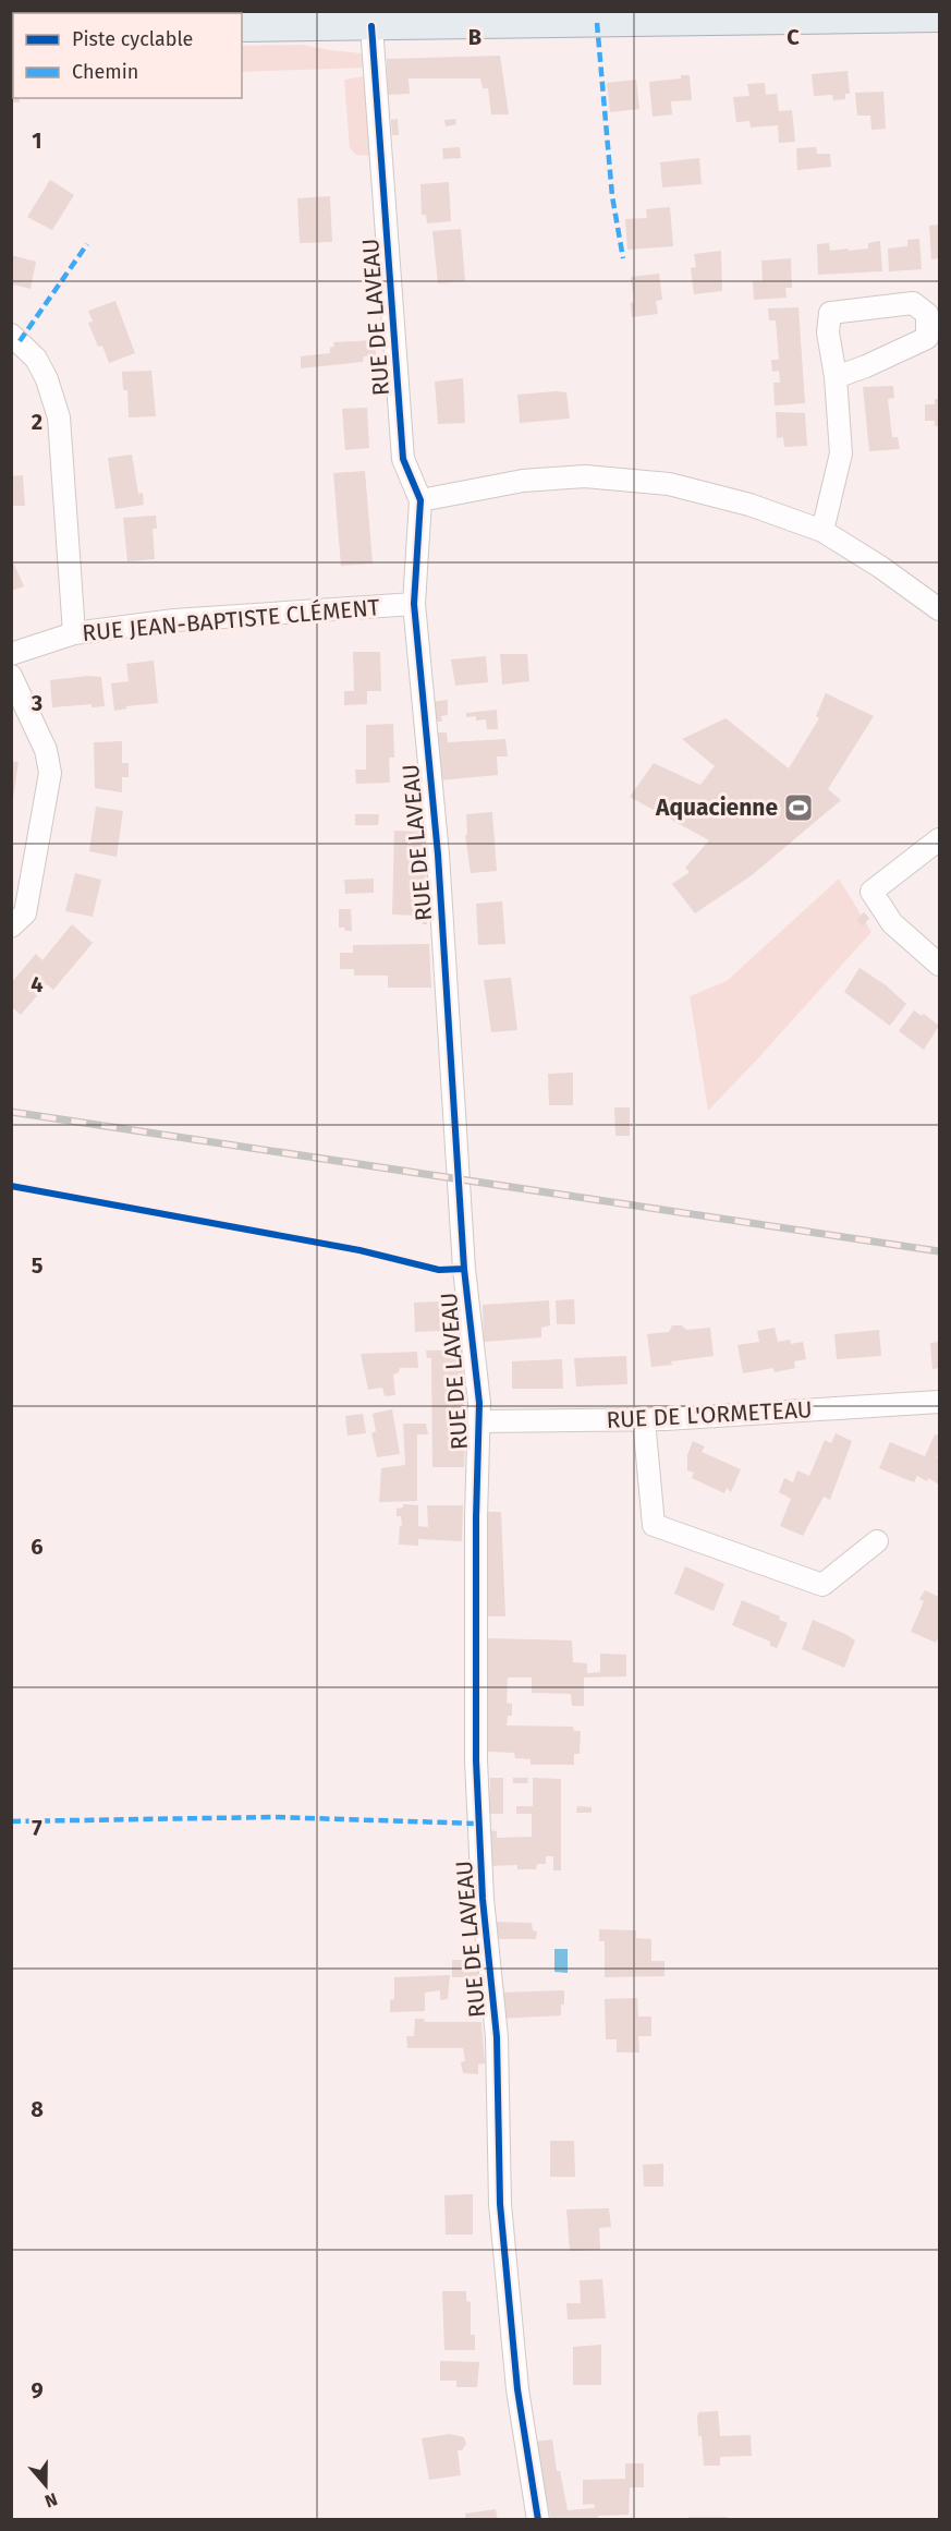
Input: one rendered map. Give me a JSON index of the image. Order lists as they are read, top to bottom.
{
  "streets": {
    "street": ["RUE DE LAVEAU", "RUE JEAN-BAPTISTE CLÉMENT", "RUE DE L'ORMETEAU"]
  },
  "crossings": [
    ["RUE DE LAVEAU", "RUE JEAN-BAPTISTE CLÉMENT"],
    ["RUE DE LAVEAU", "RUE DE L'ORMETEAU"]
  ],
  "places": {
    "sports": ["Aquacienne"]
  },
  "legend": ["Piste cyclable", "Chemin"],
  "north": "bottom",
  "grid": {
    "columns": ["B", "C"],
    "rows": [
      "1",
      "2",
      "3",
      "4",
      "5",
      "6",
      "7",
      "8",
      "9"
    ]
  }
}
